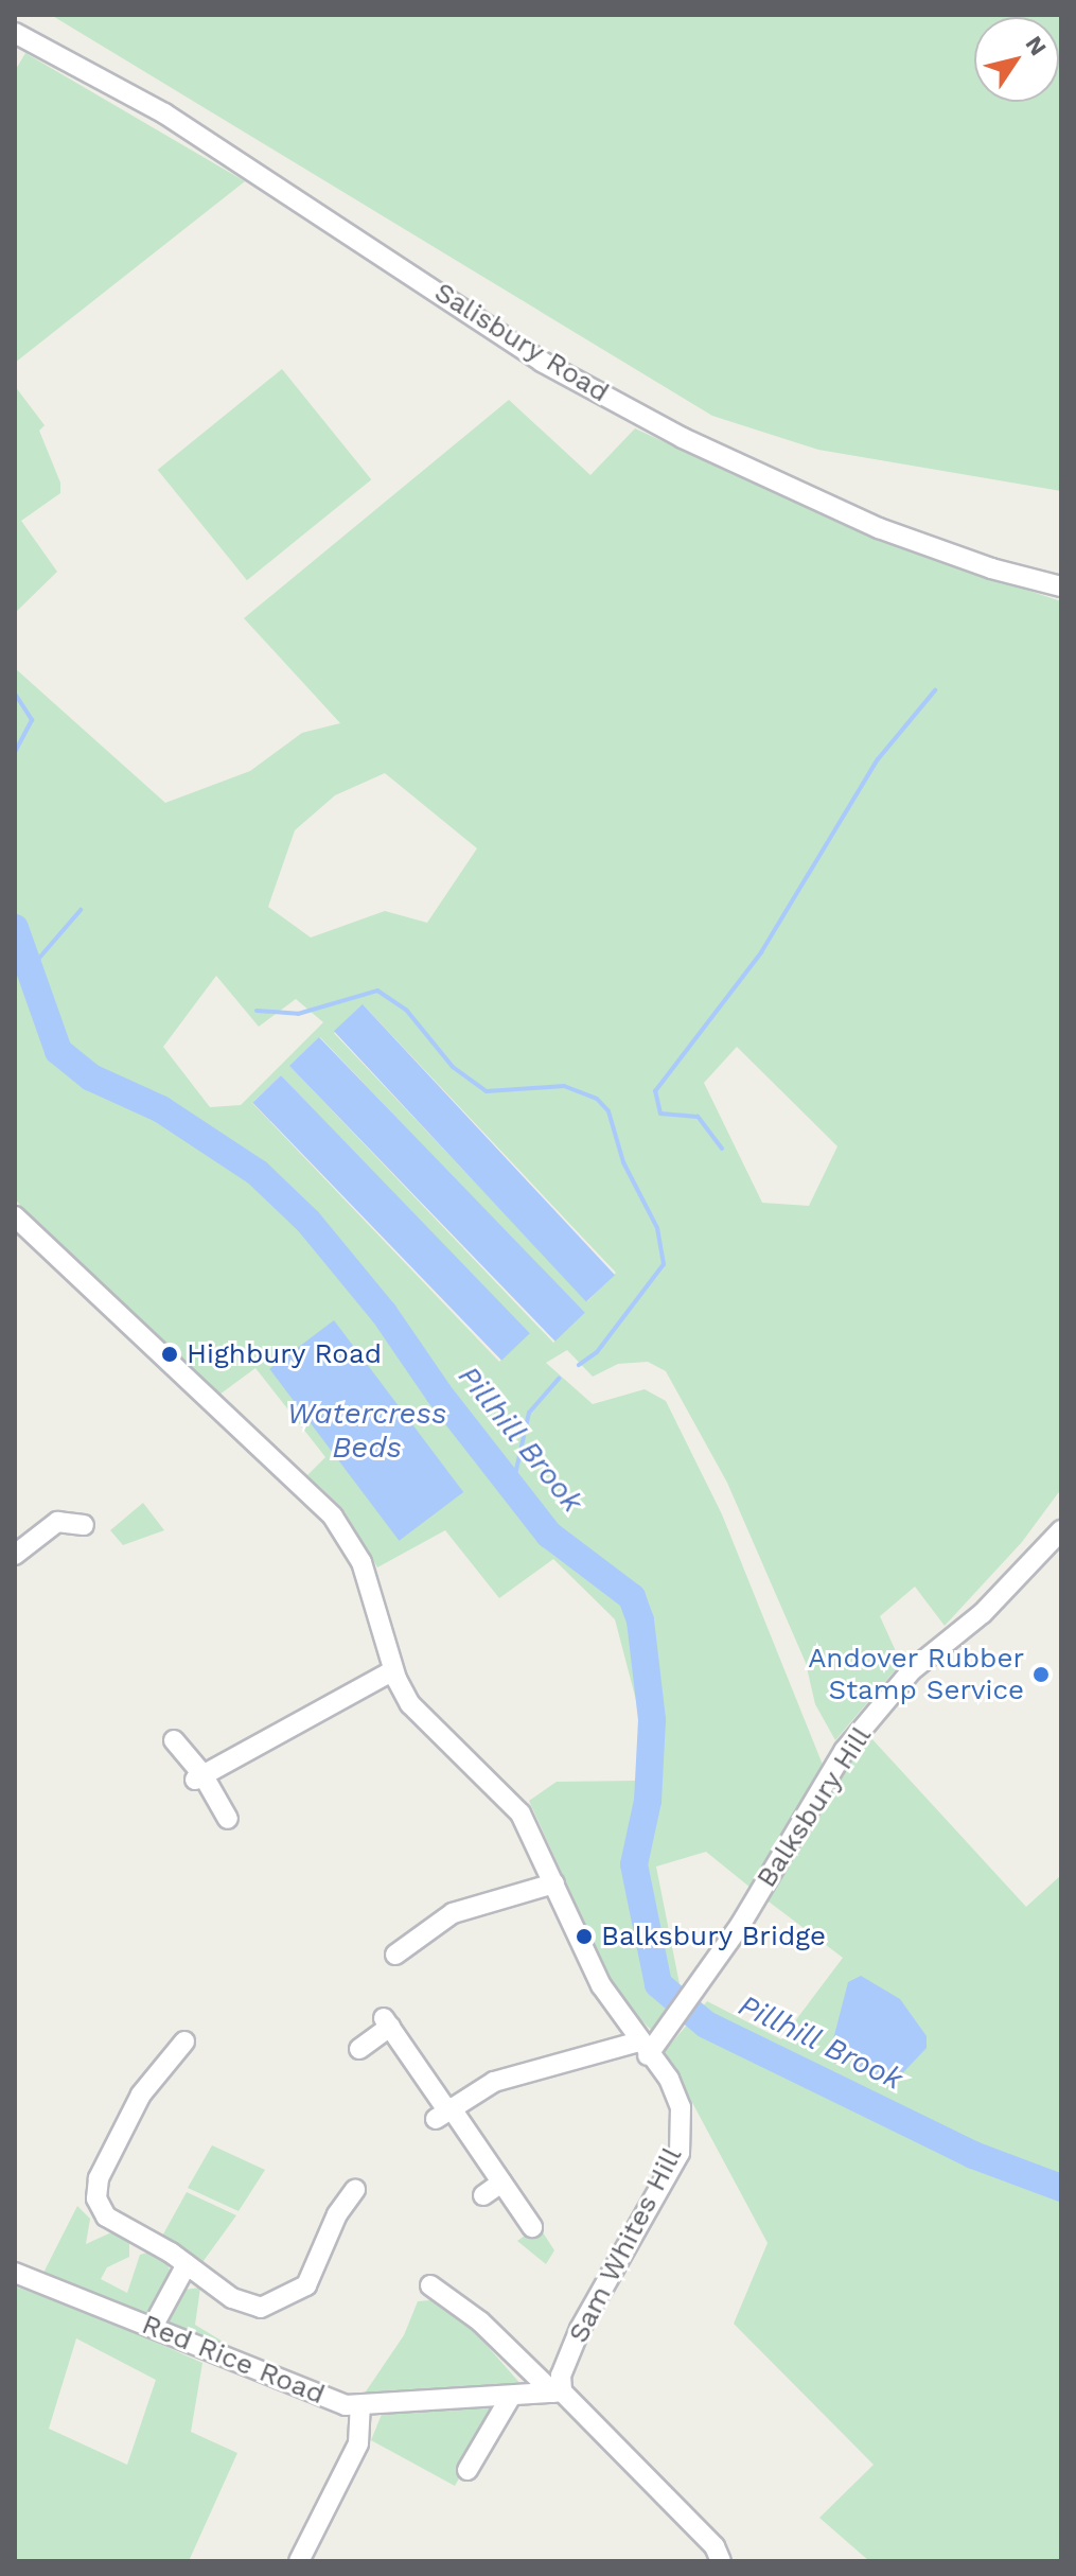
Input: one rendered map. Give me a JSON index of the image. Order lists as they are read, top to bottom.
{
  "streets": {
    "street": [
      "Salisbury Road",
      "Balksbury Hill",
      "Sam Whites Hill",
      "Red Rice Road"
    ]
  },
  "crossings": [
    ["Balksbury Hill", "Sam Whites Hill"],
    ["Sam Whites Hill", "Red Rice Road"]
  ],
  "water": ["Watercress Beds", "Pillhill Brook"],
  "places": ["Highbury Road", "Andover Rubber Stamp Service", "Balksbury Bridge"],
  "north": "top right"
}
